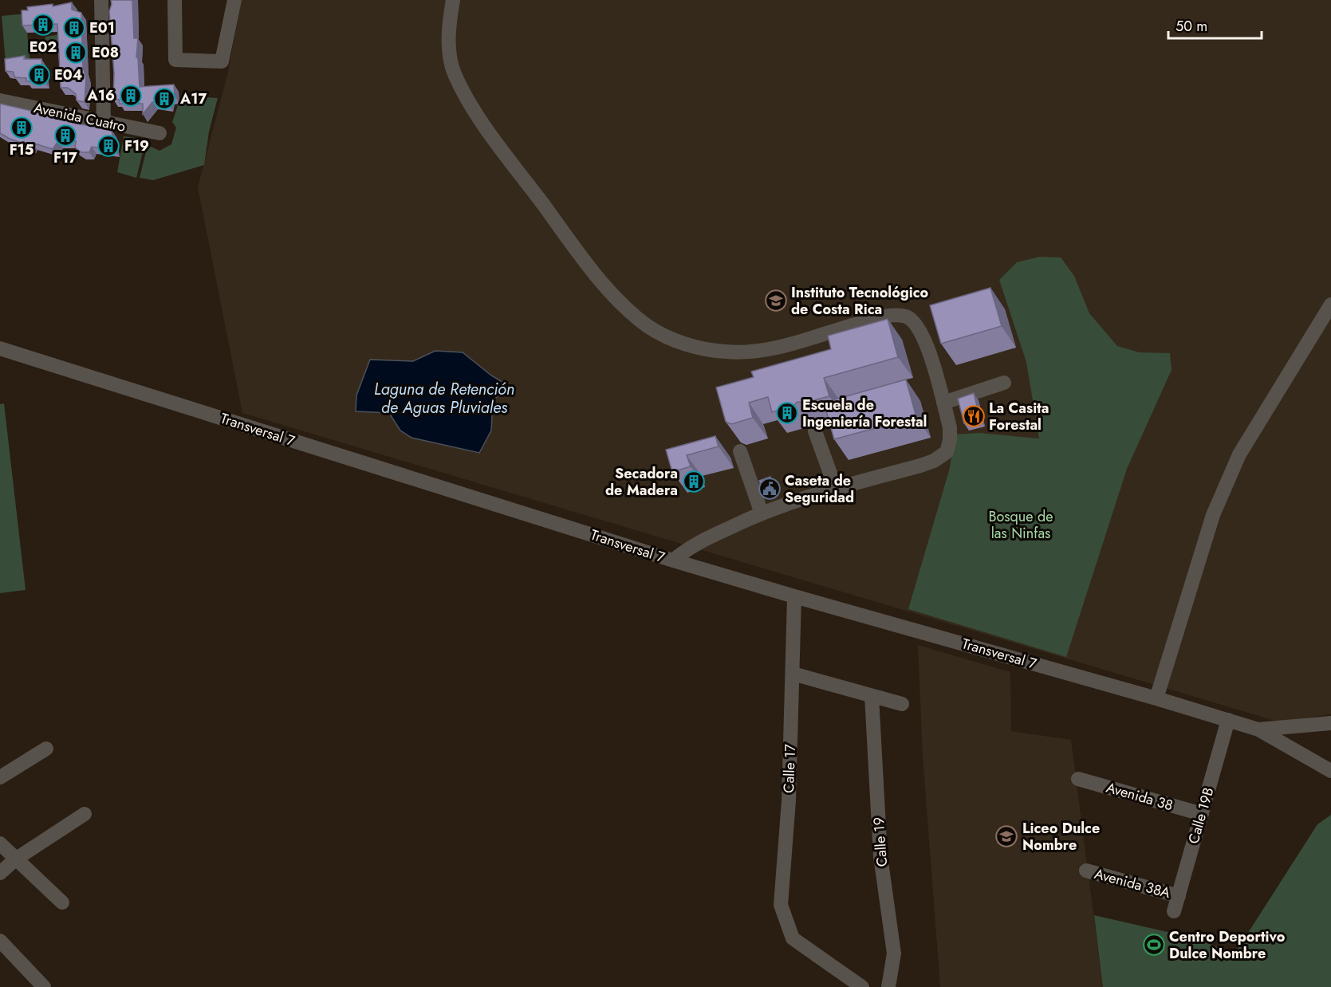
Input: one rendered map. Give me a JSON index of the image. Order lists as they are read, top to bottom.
{
  "streets": {
    "street": [
      "Avenida Cuatro",
      "Transversal 7",
      "Calle 17",
      "Avenida 38",
      "Calle 19B",
      "Calle 19",
      "Avenida 38A"
    ]
  },
  "crossings": [
    ["Transversal 7", "Calle 17"],
    ["Transversal 7", "Calle 19B"],
    ["Avenida 38", "Calle 19B"],
    ["Calle 19B", "Avenida 38A"]
  ],
  "water": ["Laguna de Retención de Aguas Pluviales"],
  "parks": ["Bosque de las Ninfas"],
  "places": {
    "building": [
      "E02",
      "E01",
      "E08",
      "E04",
      "A16",
      "A17",
      "F15",
      "F17",
      "F19",
      "Escuela de Ingeniería Forestal",
      "Secadora de Madera"
    ],
    "school or university": ["Instituto Tecnológico de Costa Rica", "Liceo Dulce Nombre"],
    "restaurant": ["La Casita Forestal"],
    "public building": ["Caseta de Seguridad"],
    "sports": ["Centro Deportivo Dulce Nombre"]
  },
  "scale_bar": "50 m"
}
